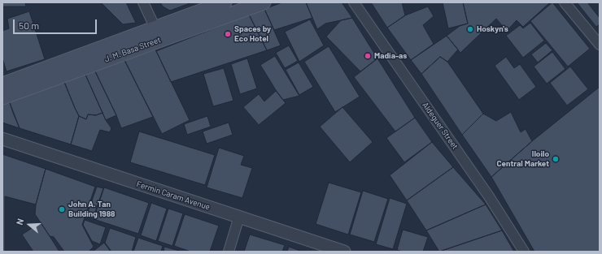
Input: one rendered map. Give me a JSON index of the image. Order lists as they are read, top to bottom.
{
  "streets": {
    "main road": ["J. M. Basa Street"],
    "street": ["Aldeguer Street", "Fermin Caram Avenue"]
  },
  "places": [
    "Hoskyn's",
    "Spaces by Eco Hotel",
    "Madia-as",
    "Iloilo Central Market",
    "John A. Tan Building 1988"
  ],
  "scale_bar": "50 m",
  "north": "left"
}
